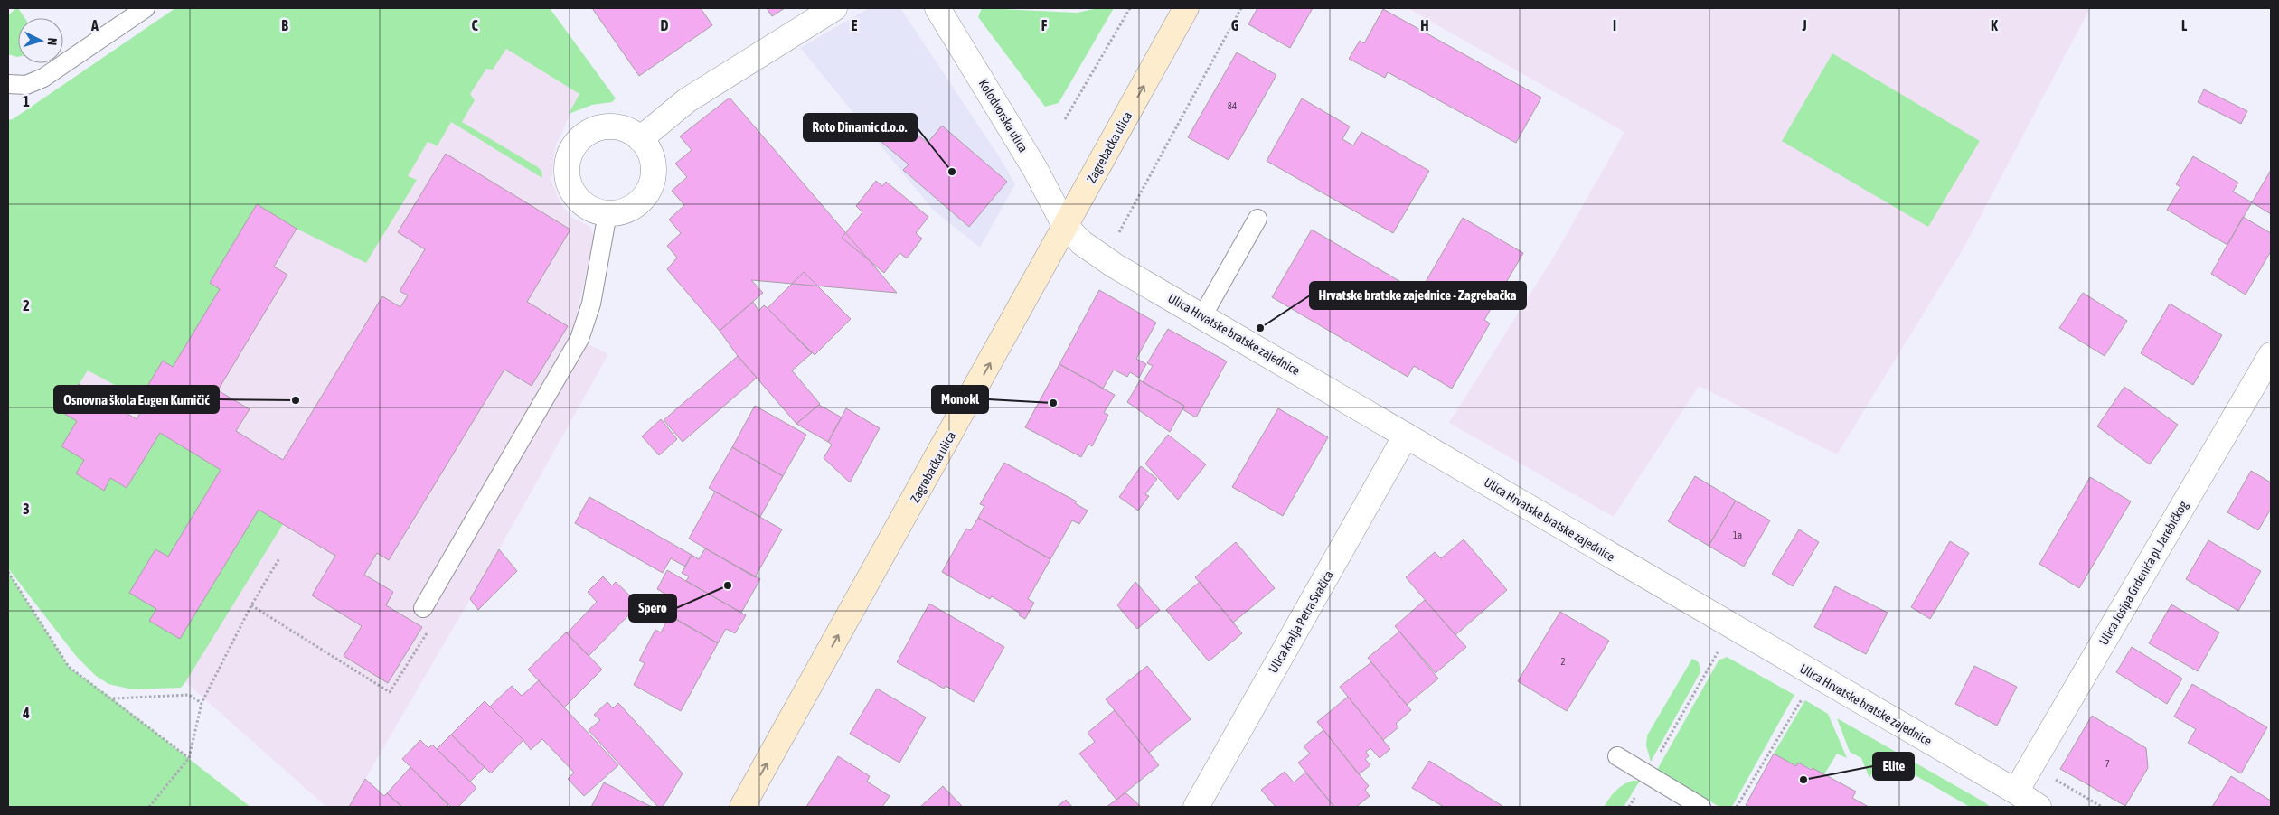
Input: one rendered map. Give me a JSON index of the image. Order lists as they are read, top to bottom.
{
  "streets": {
    "main road": ["Zagrebačka ulica"],
    "street": [
      "Kolodvorska ulica",
      "Ulica Hrvatske bratske zajednice",
      "Ulica Josipa Grdenića pl. Jarebičkog",
      "Ulica kralja Petra Svačića"
    ]
  },
  "crossings": [
    ["Kolodvorska ulica", "Zagrebačka ulica"],
    ["Kolodvorska ulica", "Ulica Hrvatske bratske zajednice"],
    ["Zagrebačka ulica", "Ulica Hrvatske bratske zajednice"],
    ["Ulica Hrvatske bratske zajednice", "Ulica Josipa Grdenića pl. Jarebičkog"],
    ["Ulica Hrvatske bratske zajednice", "Ulica kralja Petra Svačića"]
  ],
  "one_way": ["Zagrebačka ulica"],
  "places": [
    "Roto Dinamic d.o.o.",
    "Hrvatske bratske zajednice - Zagrebačka",
    "Osnovna škola Eugen Kumičić",
    "Monokl",
    "Spero",
    "Elite"
  ],
  "house_numbers": [
    "84",
    "1a",
    "2",
    "7"
  ],
  "north": "right",
  "grid": {
    "columns": [
      "A",
      "B",
      "C",
      "D",
      "E",
      "F",
      "G",
      "H",
      "I",
      "J",
      "K",
      "L"
    ],
    "rows": [
      "1",
      "2",
      "3",
      "4"
    ]
  }
}
